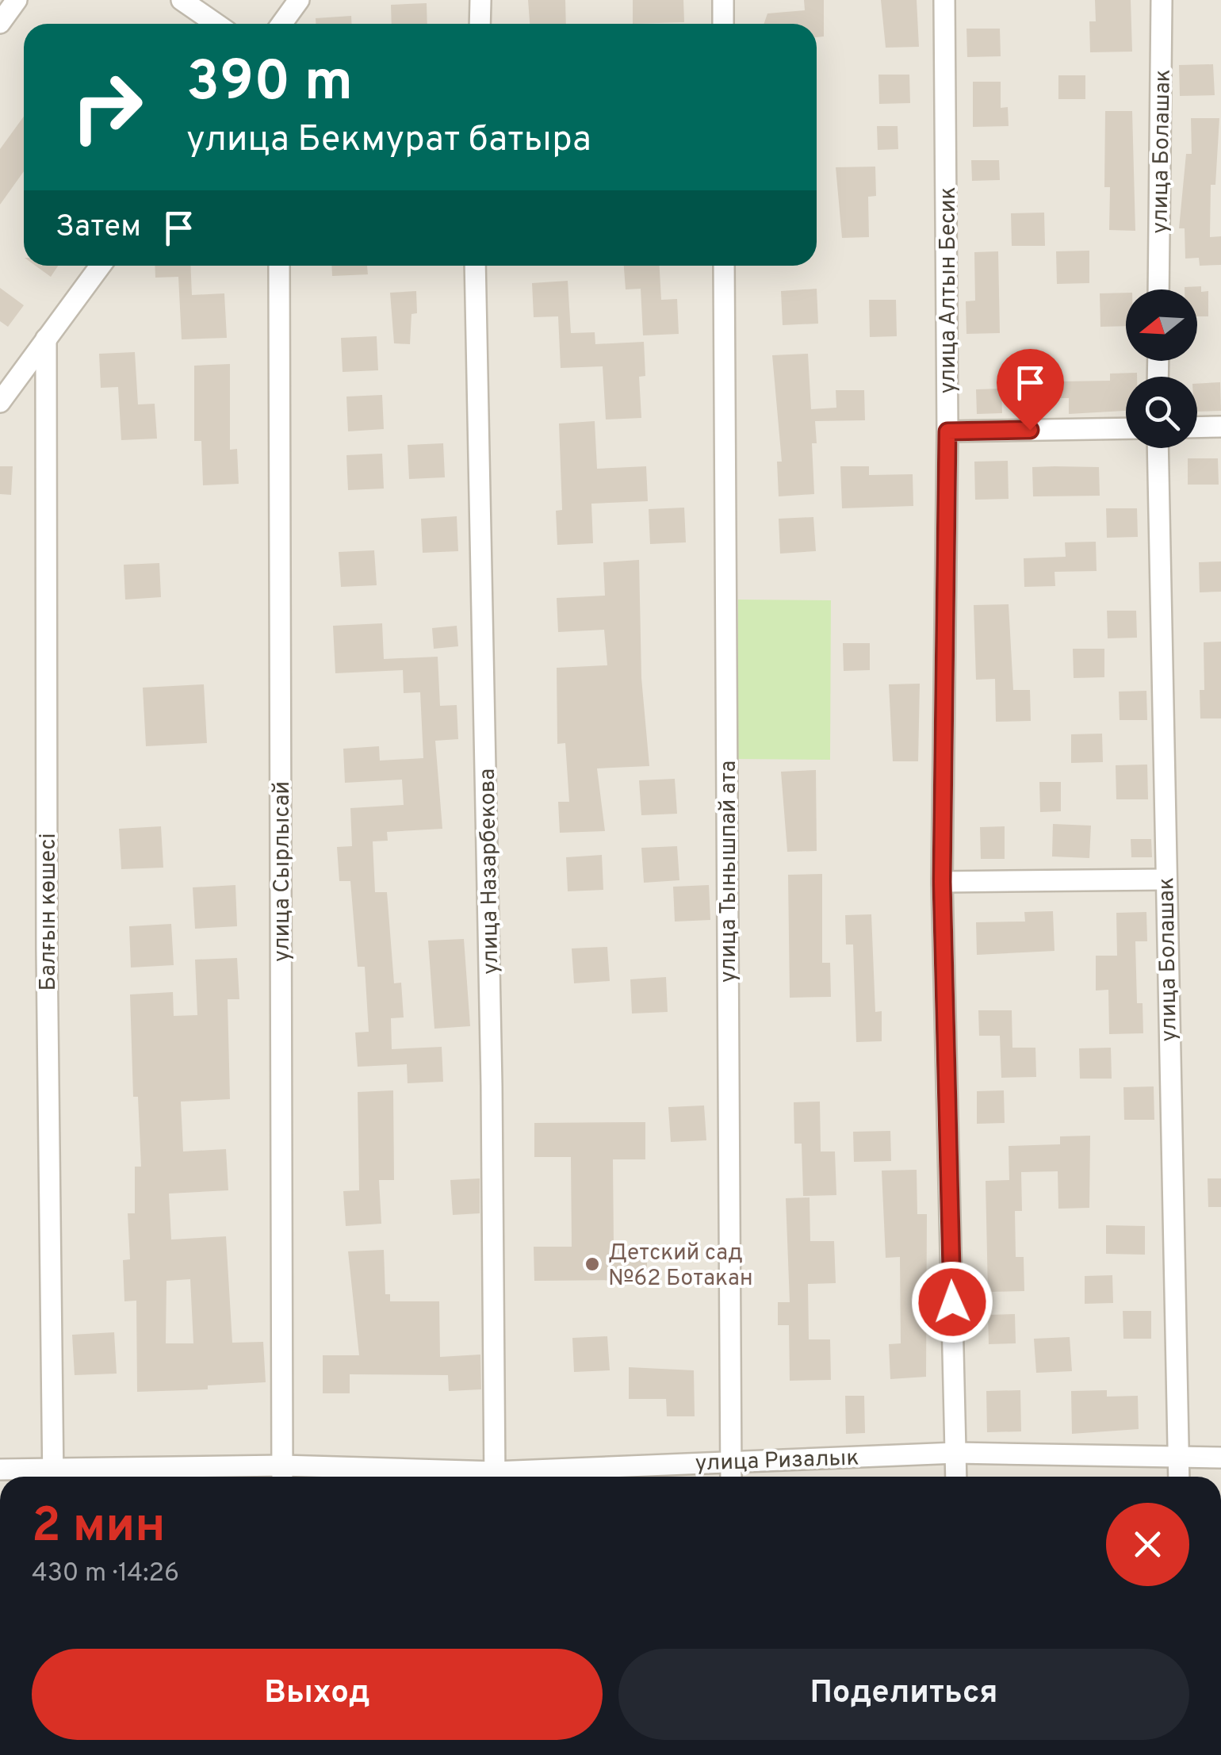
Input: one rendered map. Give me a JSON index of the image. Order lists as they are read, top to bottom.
{
  "streets": {
    "street": [
      "улица Болашак",
      "улица Алтын Бесик",
      "улица Сырлысай",
      "улица Назарбекова",
      "улица Тынышпай ата",
      "Балғын көшесі",
      "улица Ризалык"
    ]
  },
  "crossings": [
    ["улица Болашак", "улица Ризалык"],
    ["улица Алтын Бесик", "улица Ризалык"],
    ["улица Сырлысай", "улица Ризалык"],
    ["улица Тынышпай ата", "улица Ризалык"],
    ["Балғын көшесі", "улица Ризалык"]
  ],
  "places": ["Детский сад №62 Ботакан"],
  "north": "left",
  "page": {
    "turn": ["390 m", "улица Бекмурат батыра"],
    "then": "Затем",
    "heading": ["2 мин", "430 m · 14:26"],
    "buttons": ["Выход", "Поделиться"]
  }
}
